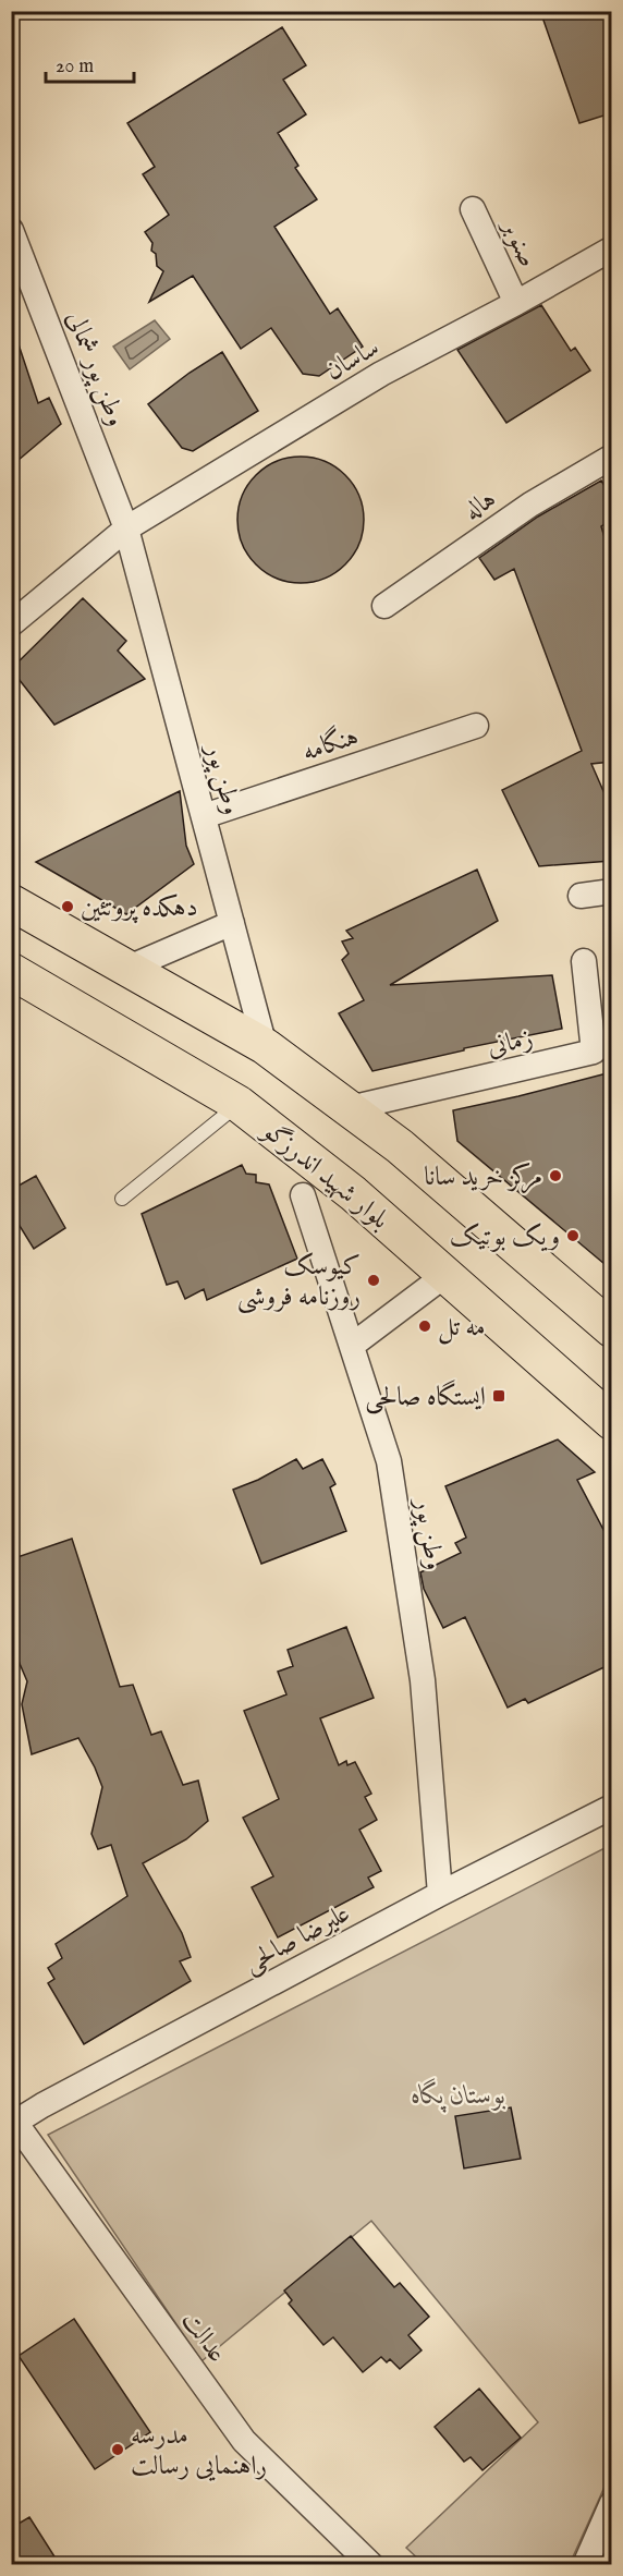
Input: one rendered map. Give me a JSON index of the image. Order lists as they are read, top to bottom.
{
  "streets": {
    "main road": ["بلوار شهید اندرزگو"],
    "street": [
      "صنوبر",
      "ساسان",
      "وطن پور شمالی",
      "هاله",
      "هنگامه",
      "وطن پور",
      "زمانی",
      "علیرضا صالحی",
      "عدالت"
    ]
  },
  "crossings": [
    ["صنوبر", "ساسان"],
    ["ساسان", "وطن پور شمالی"],
    ["ساسان", "وطن پور"],
    ["وطن پور شمالی", "وطن پور"],
    ["هنگامه", "وطن پور"],
    ["وطن پور", "علیرضا صالحی"],
    ["علیرضا صالحی", "عدالت"]
  ],
  "parks": ["بوستان پگاه"],
  "places": {
    "other": [
      "دهکده پروتئین",
      "مرکز خرید سانا",
      "ویک بوتیک",
      "کیوسک روزنامه فروشی",
      "مه تل",
      "مدرسه راهنمایی رسالت"
    ],
    "transit": ["ایستگاه صالحی"]
  },
  "scale_bar": "20 m"
}
